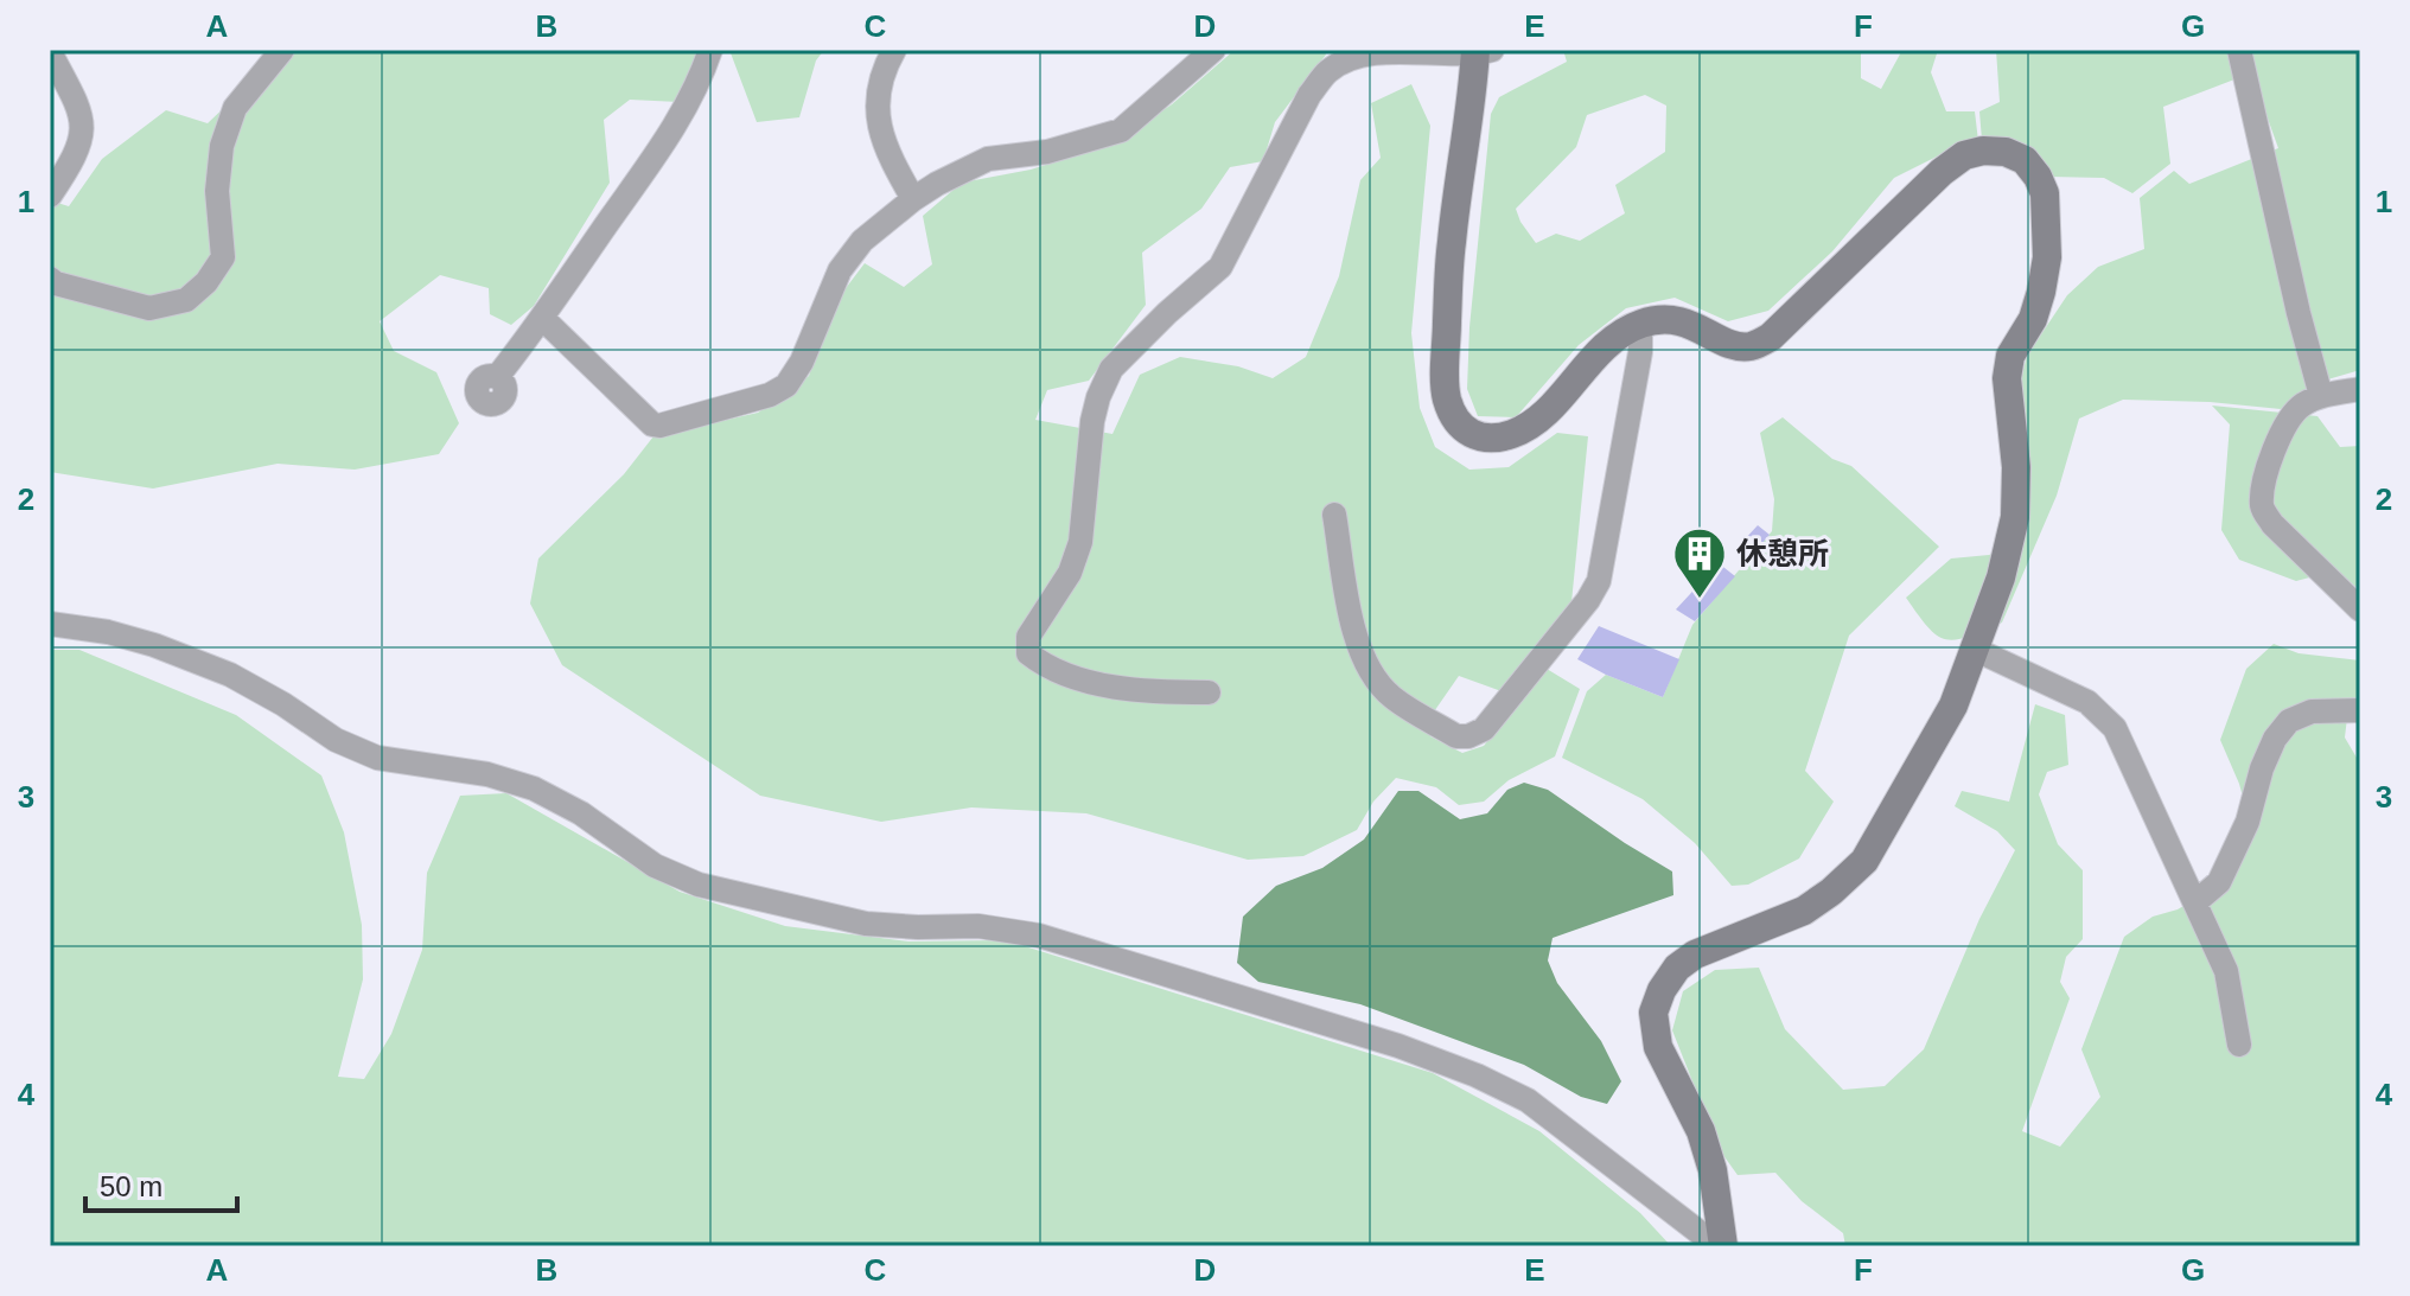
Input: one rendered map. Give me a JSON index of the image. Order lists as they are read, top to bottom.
{
  "places": {
    "building": ["休憩所"]
  },
  "scale_bar": "50 m",
  "grid": {
    "columns": [
      "A",
      "B",
      "C",
      "D",
      "E",
      "F",
      "G"
    ],
    "rows": [
      "1",
      "2",
      "3",
      "4"
    ]
  }
}
